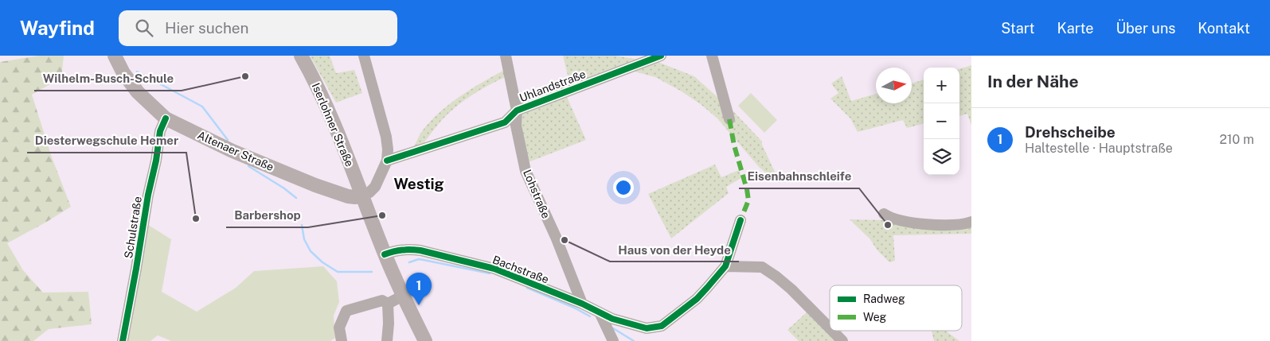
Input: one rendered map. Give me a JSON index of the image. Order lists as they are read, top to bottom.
{
  "streets": {
    "main road": ["Iserlohner Straße", "Altenaer Straße"],
    "street": [
      "Uhlandstraße",
      "Lohstraße",
      "Schulstraße",
      "Bachstraße"
    ]
  },
  "crossings": [
    ["Uhlandstraße", "Lohstraße"],
    ["Iserlohner Straße", "Altenaer Straße"],
    ["Iserlohner Straße", "Bachstraße"],
    ["Altenaer Straße", "Schulstraße"],
    ["Lohstraße", "Bachstraße"]
  ],
  "districts": ["Westig"],
  "places": [
    "Wilhelm-Busch-Schule",
    "Barbershop",
    "Diesterwegschule Hemer",
    "Eisenbahnschleife",
    "Haus von der Heyde"
  ],
  "legend": ["Radweg", "Weg"],
  "north": "right",
  "page": {
    "header": "Wayfind",
    "search": "Hier suchen",
    "nav": [
      "Start",
      "Karte",
      "Über uns",
      "Kontakt"
    ],
    "heading": "In der Nähe",
    "map_buttons": ["+", "−"],
    "list": [
      {
        "mark": "1",
        "name": "Drehscheibe",
        "note": "Haltestelle · Hauptstraße",
        "value": "210 m"
      }
    ],
    "pins": "1"
  }
}
